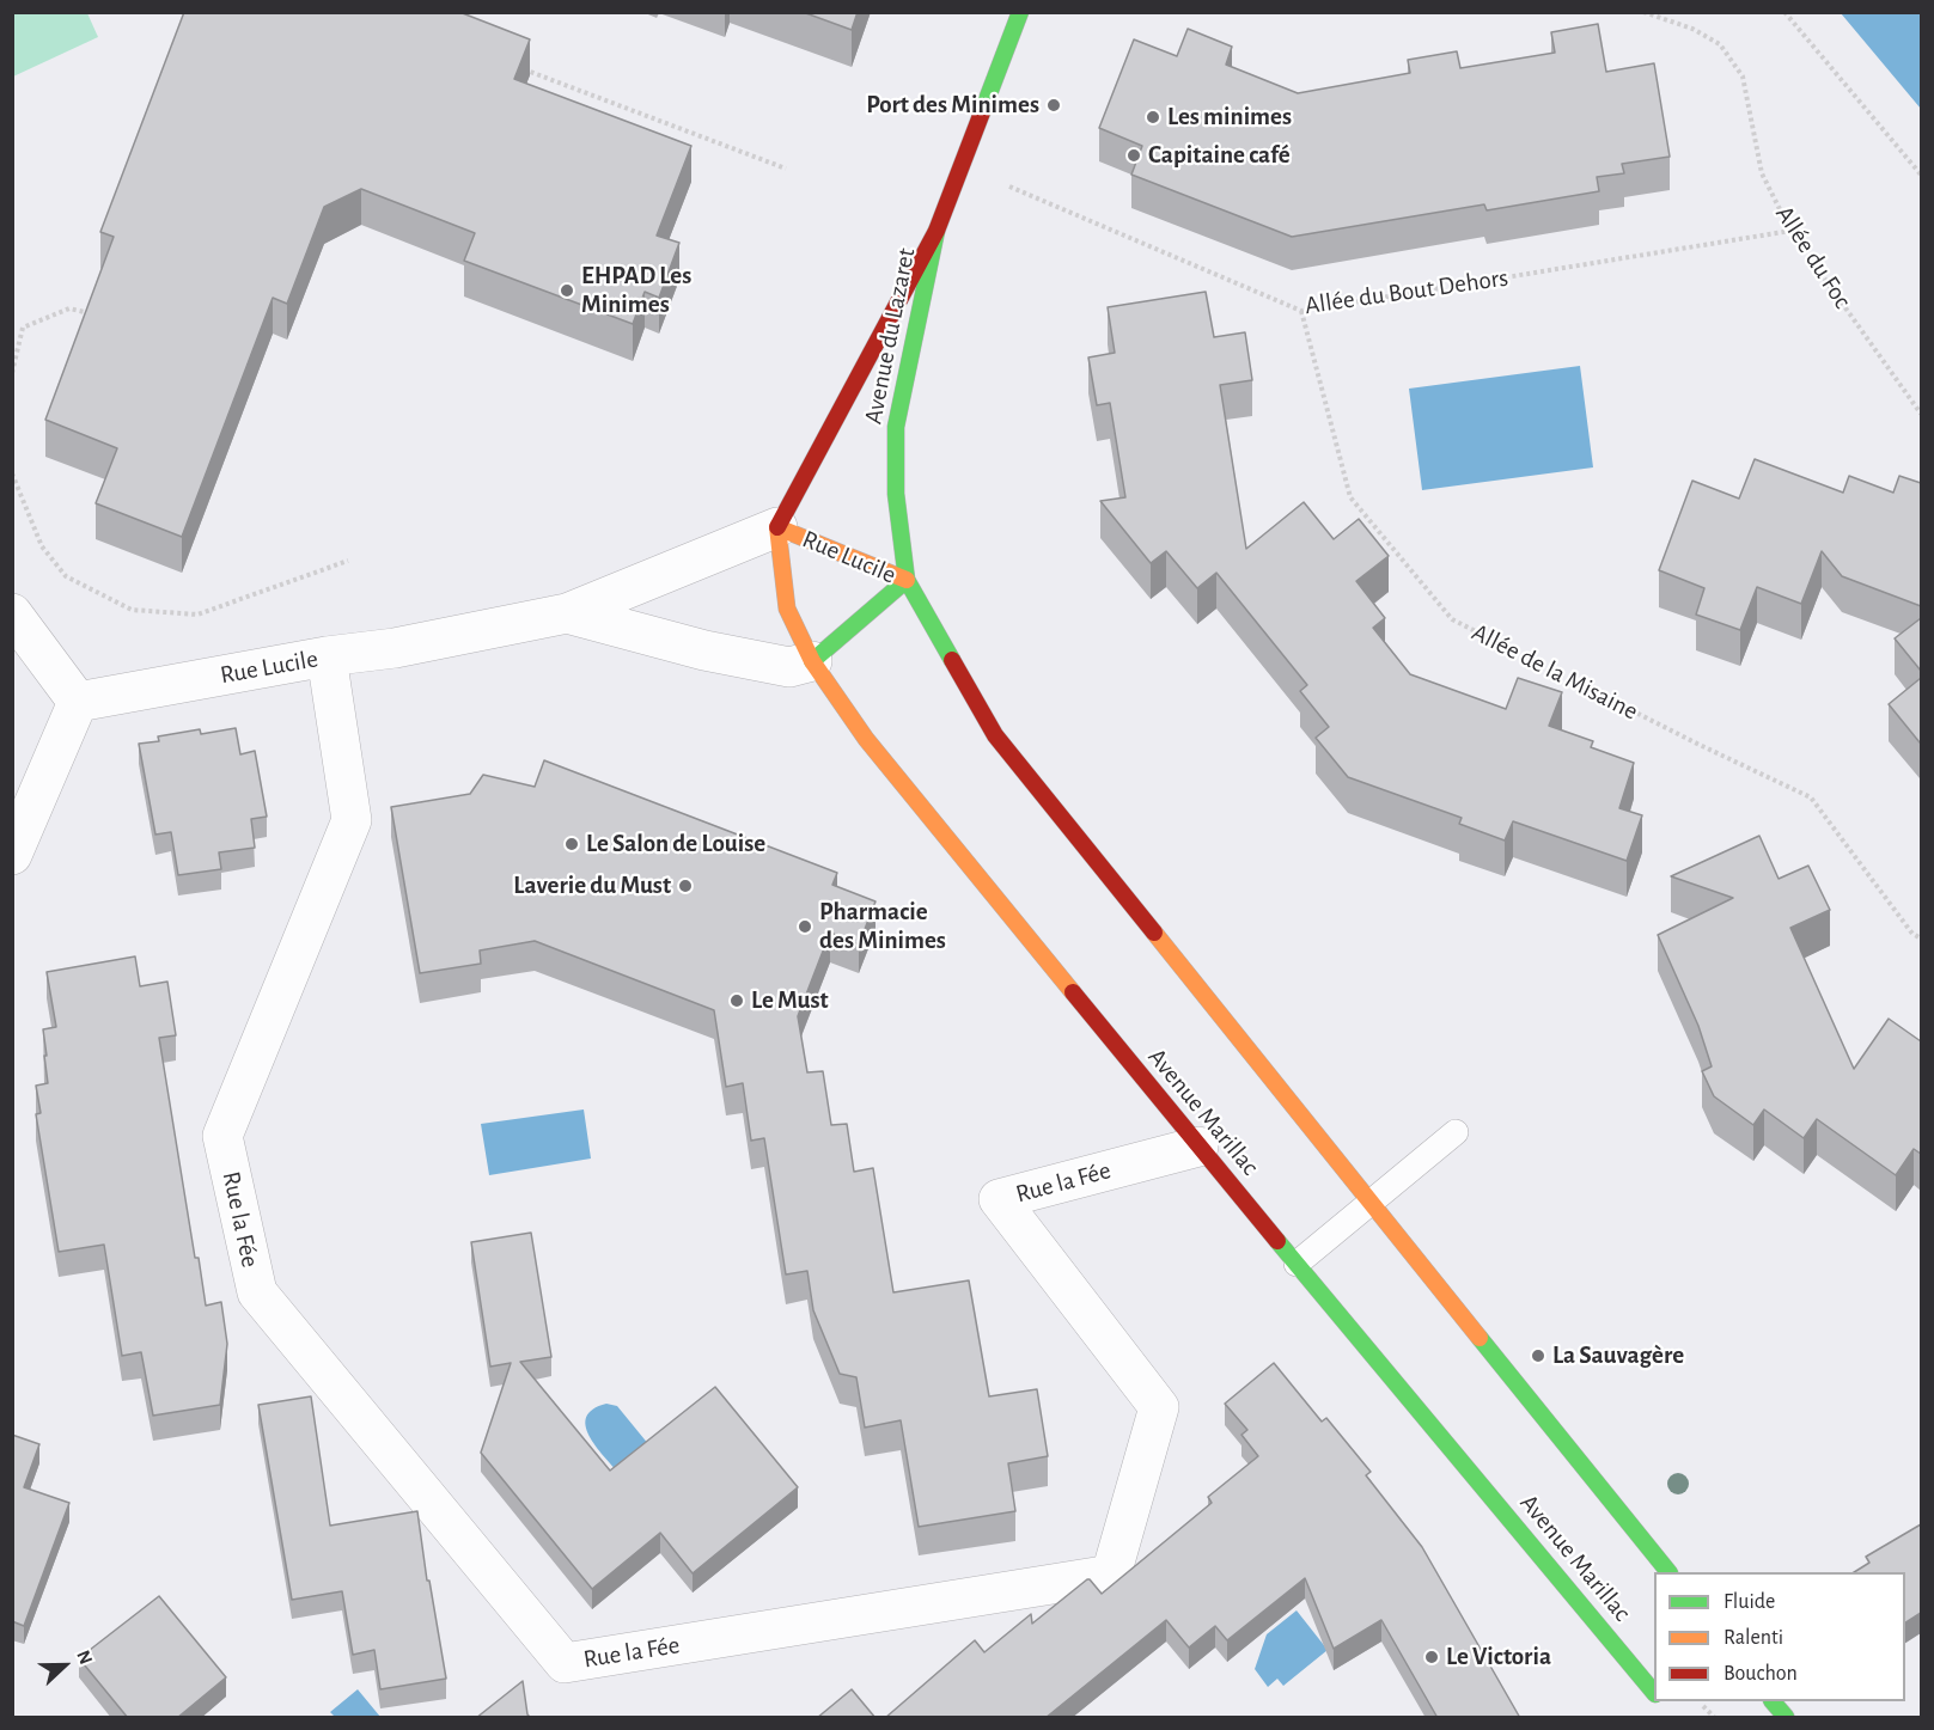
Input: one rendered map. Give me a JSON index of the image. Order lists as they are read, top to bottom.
{
  "streets": {
    "street": [
      "Avenue du Lazaret",
      "Rue Lucile",
      "Avenue Marillac",
      "Rue la Fée"
    ],
    "path": ["Allée du Foc", "Allée du Bout Dehors", "Allée de la Misaine"]
  },
  "crossings": [
    ["Allée du Foc", "Allée du Bout Dehors"],
    ["Allée du Bout Dehors", "Avenue du Lazaret"],
    ["Allée du Bout Dehors", "Allée de la Misaine"],
    ["Avenue du Lazaret", "Rue Lucile"],
    ["Avenue du Lazaret", "Avenue Marillac"],
    ["Rue Lucile", "Avenue Marillac"],
    ["Rue Lucile", "Rue la Fée"],
    ["Avenue Marillac", "Rue la Fée"]
  ],
  "places": [
    "Port des Minimes",
    "Les minimes",
    "Capitaine café",
    "EHPAD Les Minimes",
    "Le Salon de Louise",
    "Laverie du Must",
    "Pharmacie des Minimes",
    "Le Must",
    "La Sauvagère",
    "Le Victoria"
  ],
  "legend": ["Fluide", "Ralenti", "Bouchon"],
  "north": "right"
}
